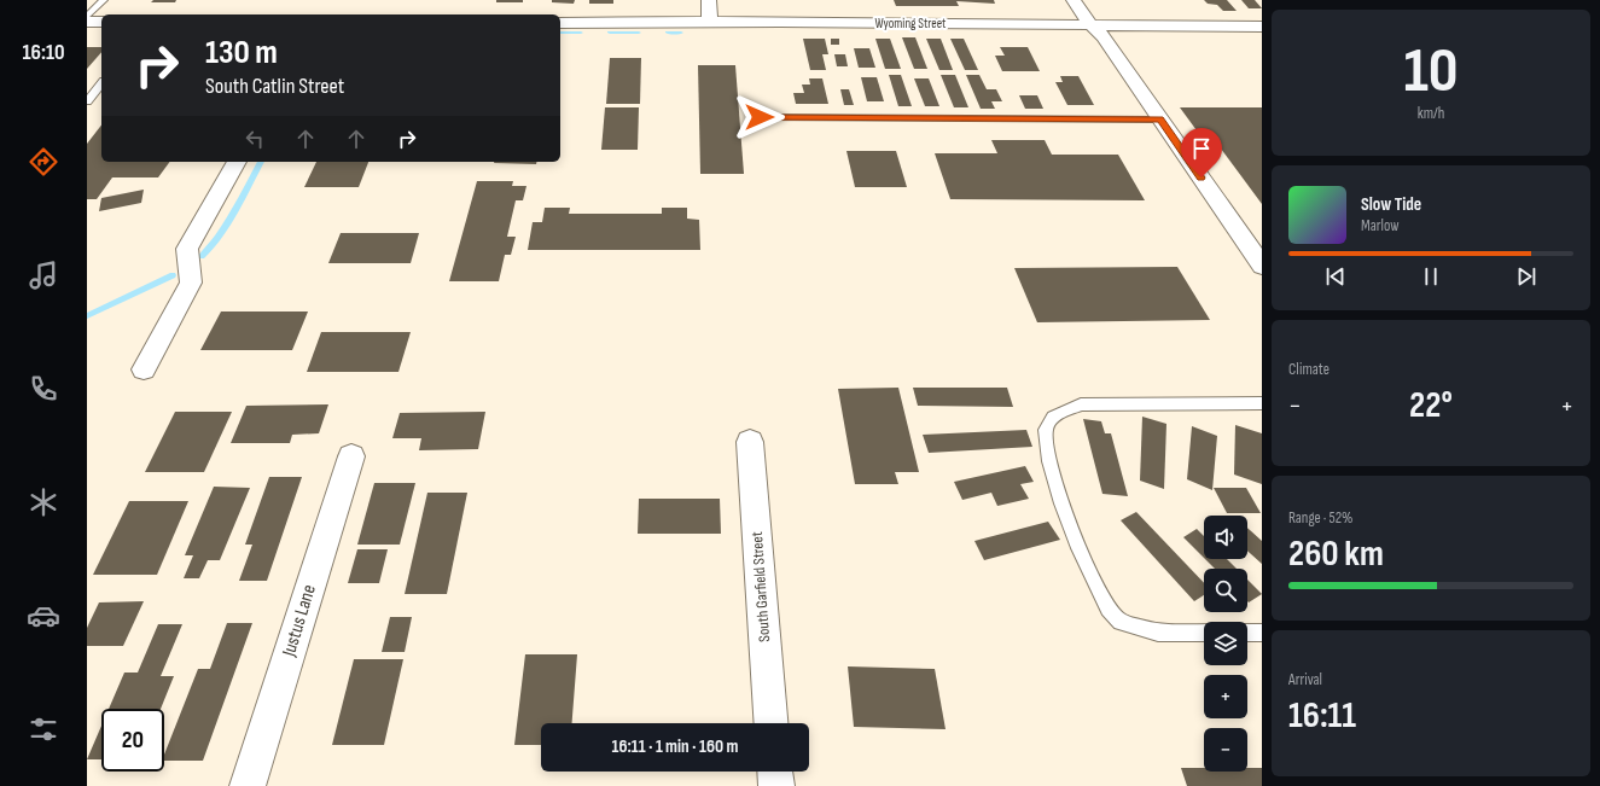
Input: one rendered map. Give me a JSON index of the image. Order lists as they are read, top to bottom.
{
  "streets": {
    "street": ["Wyoming Street", "South Garfield Street", "Justus Lane"]
  },
  "page": {
    "tabs": "16:10",
    "tile": [
      ["10", "km/h"],
      "Climate",
      ["Range · 52%", "260 km"],
      ["Arrival", "16:11"]
    ],
    "turn": ["130 m", "South Catlin Street"],
    "song": ["Slow Tide", "Marlow"],
    "heat": ["−", "22°", "+"],
    "map_buttons": ["+", "−"],
    "limit": "20",
    "trip": "16:11 · 1 min · 160 m"
  }
}
